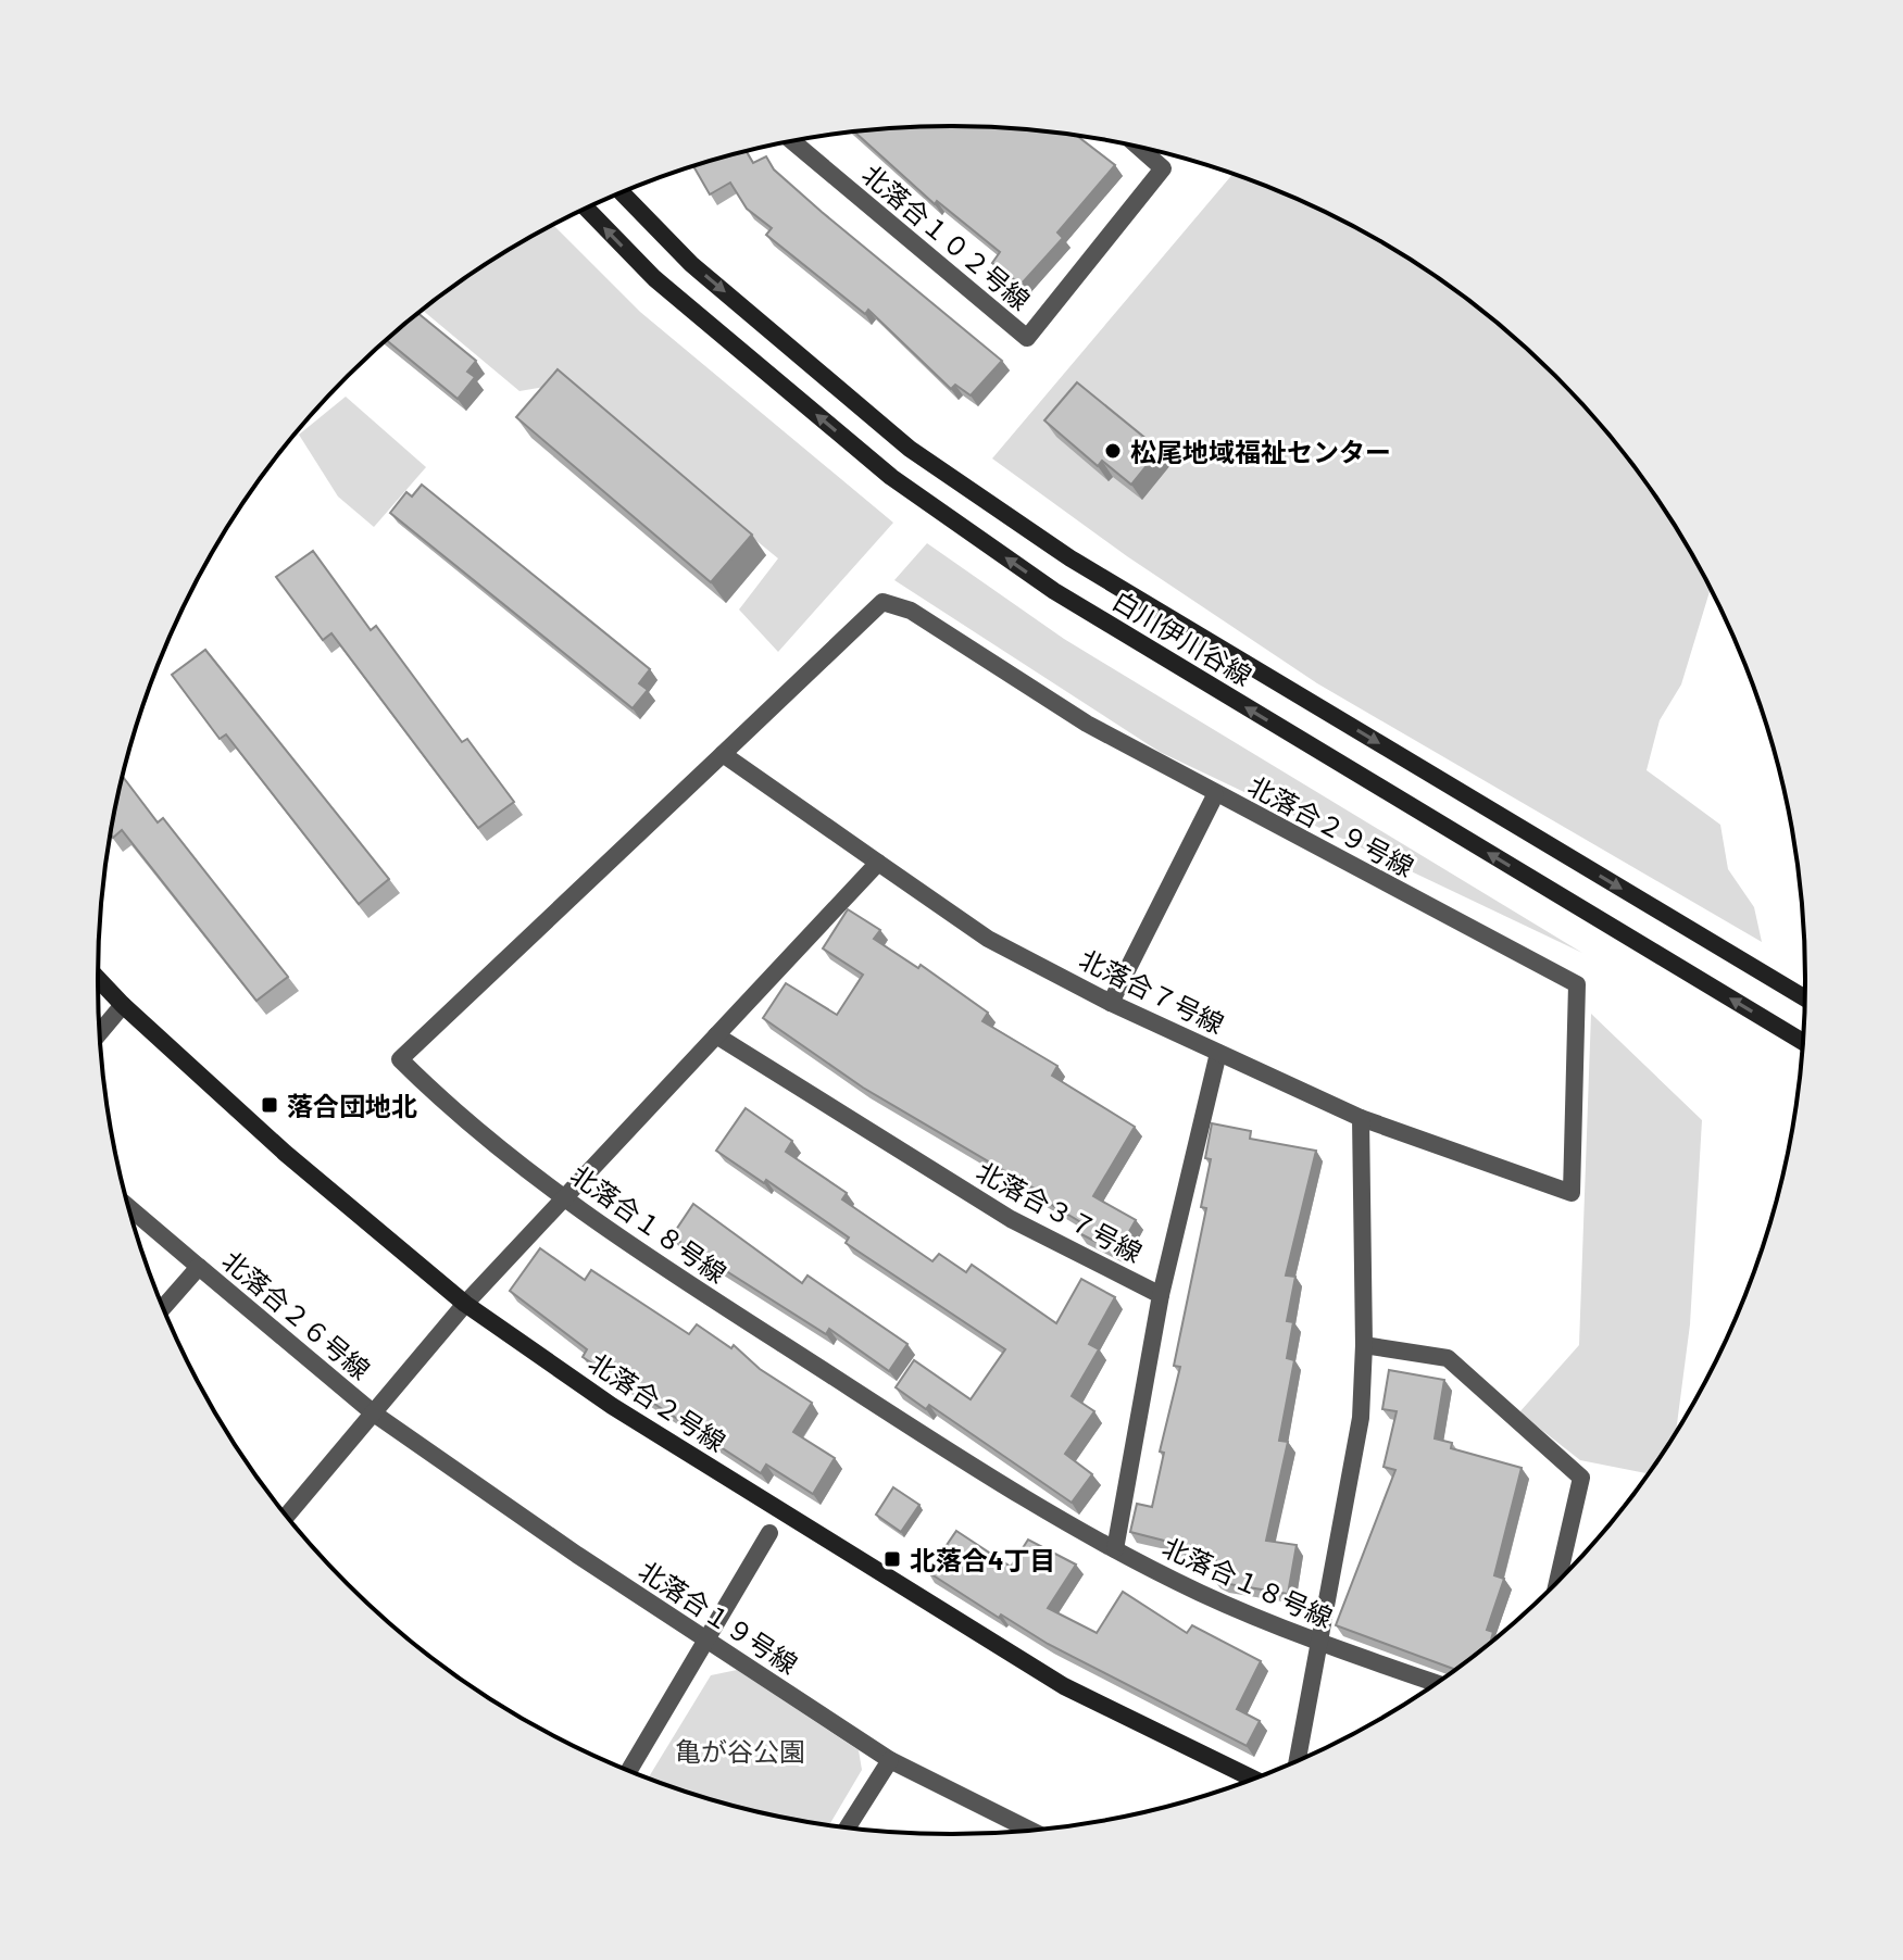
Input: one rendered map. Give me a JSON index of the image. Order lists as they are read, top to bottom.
{
  "streets": {
    "street": [
      "北落合１０２号線",
      "白川伊川谷線",
      "北落合２９号線",
      "北落合７号線",
      "北落合３７号線",
      "北落合１８号線",
      "北落合２６号線",
      "北落合２号線",
      "北落合１９号線"
    ]
  },
  "crossings": [
    ["北落合２９号線", "北落合７号線"],
    ["北落合２９号線", "北落合１８号線"],
    ["北落合３７号線", "北落合１８号線"],
    ["北落合２６号線", "北落合１９号線"]
  ],
  "parks": ["亀が谷公園"],
  "places": {
    "other": ["松尾地域福祉センター"],
    "transit": ["落合団地北", "北落合4丁目"]
  }
}
